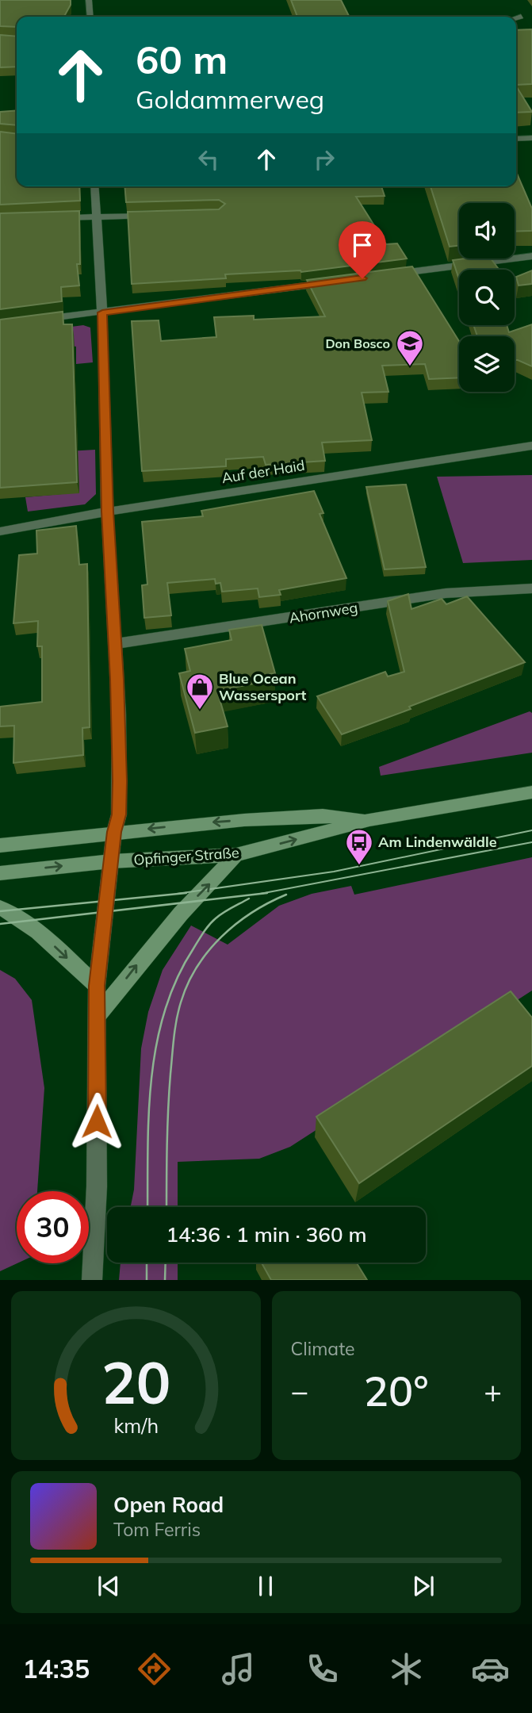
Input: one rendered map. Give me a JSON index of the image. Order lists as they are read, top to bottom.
{
  "streets": {
    "street": ["Auf der Haid", "Ahornweg", "Opfinger Straße"]
  },
  "places": {
    "school or university": ["Don Bosco"],
    "shop": ["Blue Ocean Wassersport"],
    "bus stop": ["Am Lindenwäldle"]
  },
  "page": {
    "turn": ["60 m", "Goldammerweg"],
    "limit": "30",
    "trip": "14:36 · 1 min · 360 m",
    "tile": "Climate",
    "heat": ["−", "20°", "+"],
    "song": ["Open Road", "Tom Ferris"],
    "tabs": "14:35",
    "gauge": ["20", "km/h"]
  }
}
